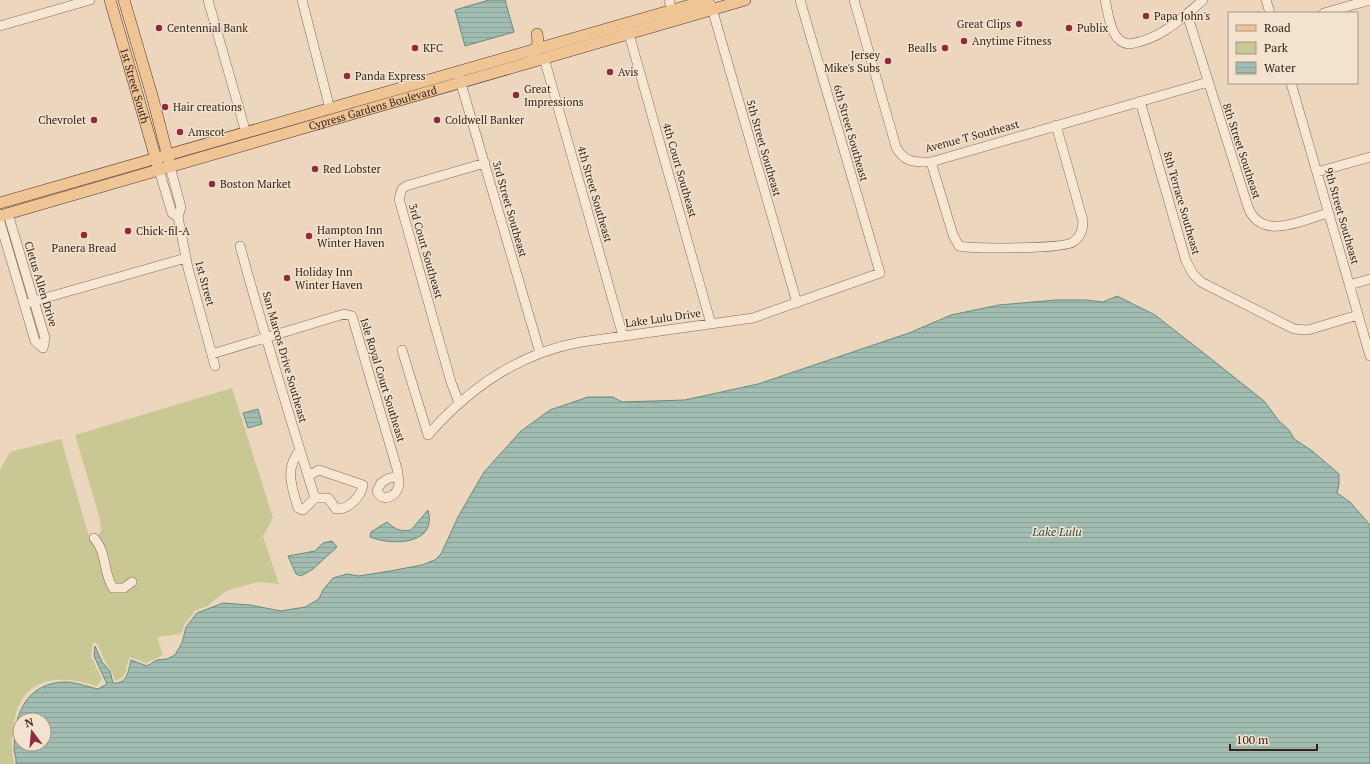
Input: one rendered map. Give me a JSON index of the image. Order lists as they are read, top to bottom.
{
  "streets": {
    "main road": ["1st Street South", "Cypress Gardens Boulevard"],
    "street": [
      "6th Street Southeast",
      "Avenue T Southeast",
      "5th Street Southeast",
      "8th Street Southeast",
      "4th Court Southeast",
      "4th Street Southeast",
      "8th Terrace Southeast",
      "3rd Street Southeast",
      "9th Street Southeast",
      "3rd Court Southeast",
      "1st Street",
      "Cletus Allen Drive",
      "Lake Lulu Drive",
      "San Marcos Drive Southeast",
      "Isle Royal Court Southeast"
    ]
  },
  "crossings": [
    ["1st Street South", "Cypress Gardens Boulevard"],
    ["1st Street South", "1st Street"],
    ["Cypress Gardens Boulevard", "5th Street Southeast"],
    ["Cypress Gardens Boulevard", "4th Court Southeast"],
    ["Cypress Gardens Boulevard", "4th Street Southeast"],
    ["Cypress Gardens Boulevard", "3rd Street Southeast"],
    ["6th Street Southeast", "Lake Lulu Drive"],
    ["Avenue T Southeast", "8th Street Southeast"],
    ["Avenue T Southeast", "8th Terrace Southeast"],
    ["5th Street Southeast", "Lake Lulu Drive"],
    ["8th Street Southeast", "9th Street Southeast"],
    ["4th Court Southeast", "Lake Lulu Drive"],
    ["4th Street Southeast", "Lake Lulu Drive"],
    ["8th Terrace Southeast", "9th Street Southeast"],
    ["3rd Street Southeast", "3rd Court Southeast"],
    ["3rd Street Southeast", "Lake Lulu Drive"],
    ["3rd Court Southeast", "Lake Lulu Drive"],
    ["1st Street", "Isle Royal Court Southeast"],
    ["San Marcos Drive Southeast", "Isle Royal Court Southeast"]
  ],
  "water": ["Lake Lulu"],
  "places": [
    "Papa John's",
    "Great Clips",
    "Centennial Bank",
    "Publix",
    "Anytime Fitness",
    "KFC",
    "Bealls",
    "Jersey Mike's Subs",
    "Avis",
    "Panda Express",
    "Great Impressions",
    "Hair creations",
    "Chevrolet",
    "Coldwell Banker",
    "Amscot",
    "Red Lobster",
    "Boston Market",
    "Chick-fil-A",
    "Panera Bread",
    "Hampton Inn Winter Haven",
    "Holiday Inn Winter Haven"
  ],
  "legend": ["Road", "Park", "Water"],
  "scale_bar": "100 m",
  "north": "top"
}
